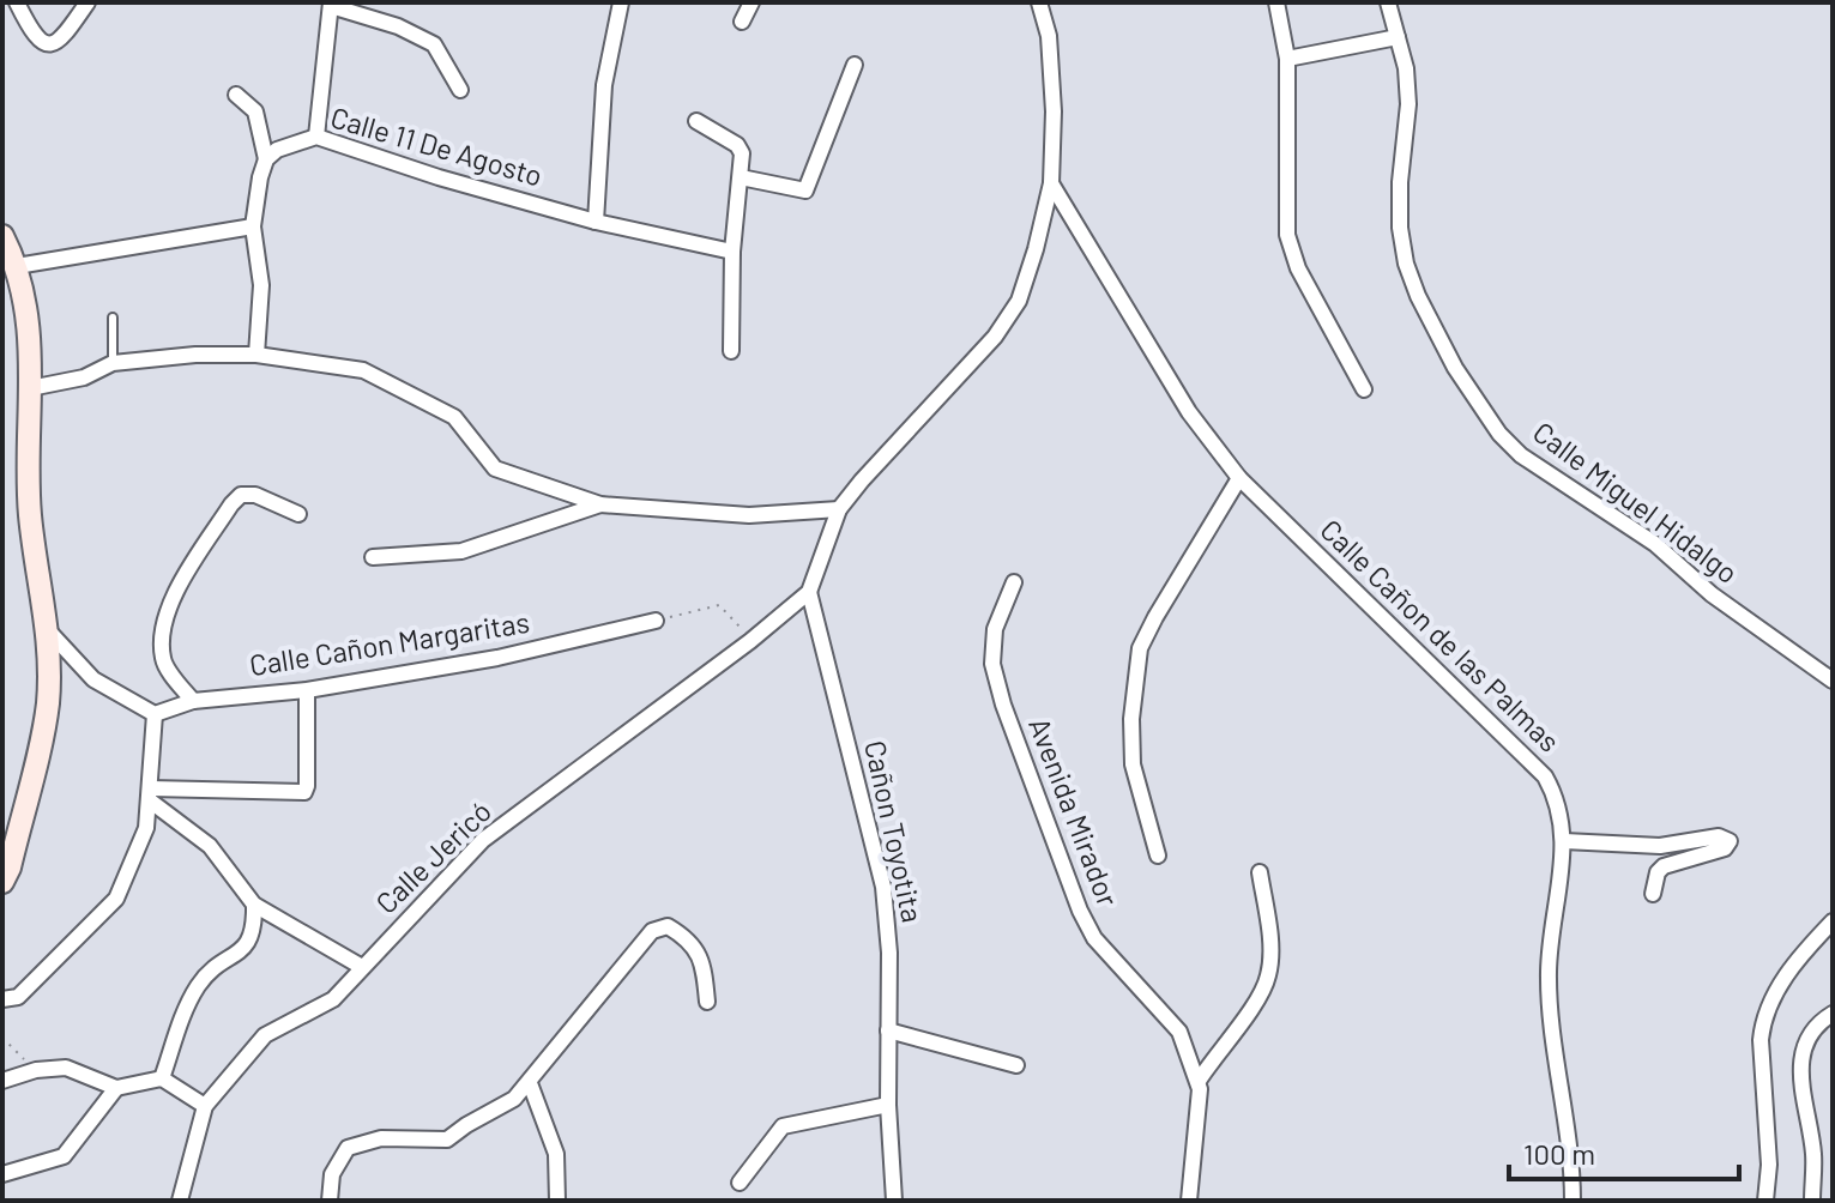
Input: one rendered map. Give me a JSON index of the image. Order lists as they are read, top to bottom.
{
  "streets": {
    "street": [
      "Calle 11 De Agosto",
      "Calle Miguel Hidalgo",
      "Calle Cañon de las Palmas",
      "Calle Cañon Margaritas",
      "Avenida Mirador",
      "Cañon Toyotita",
      "Calle Jericó"
    ]
  },
  "crossings": [
    ["Cañon Toyotita", "Calle Jericó"]
  ],
  "scale_bar": "100 m"
}
